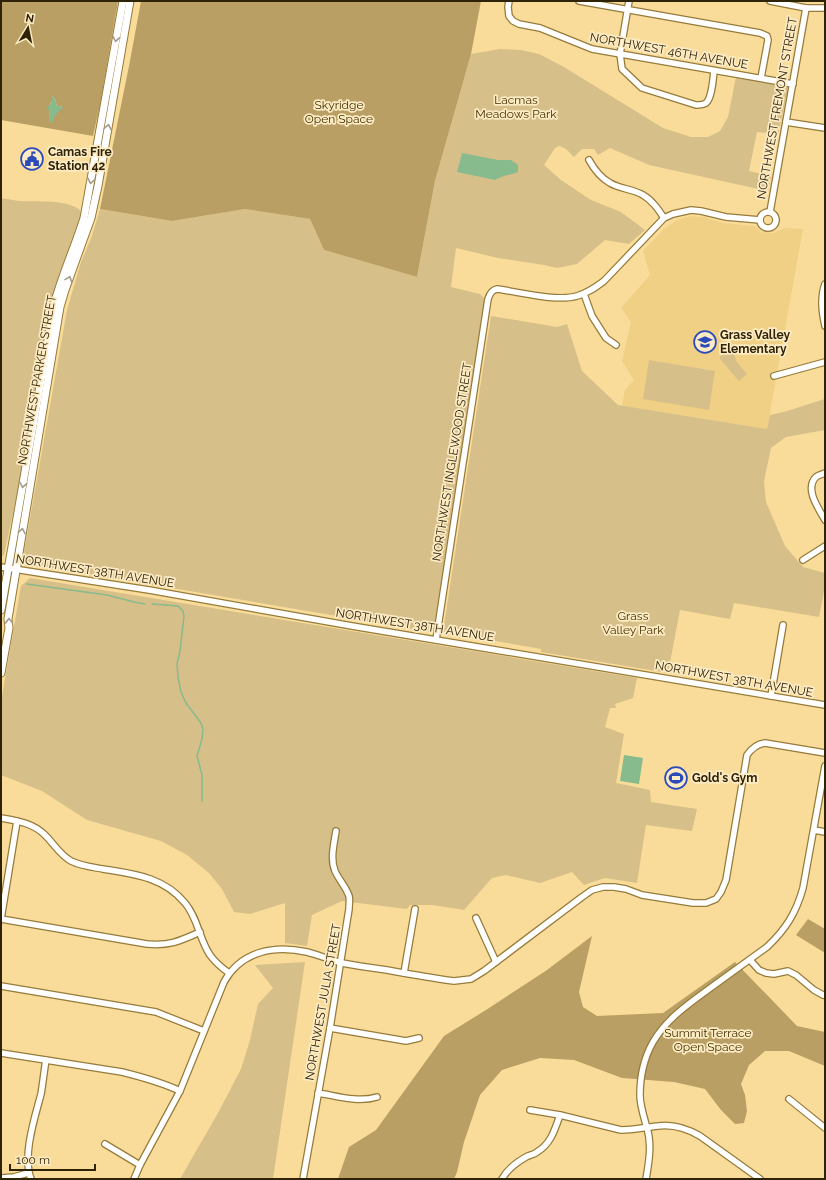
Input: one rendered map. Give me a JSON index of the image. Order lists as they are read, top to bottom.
{
  "streets": {
    "main road": ["NORTHWEST PARKER STREET"],
    "street": [
      "NORTHWEST 46TH AVENUE",
      "NORTHWEST FREMONT STREET",
      "NORTHWEST INGLEWOOD STREET",
      "NORTHWEST 38TH AVENUE",
      "NORTHWEST JULIA STREET"
    ]
  },
  "crossings": [
    ["NORTHWEST 46TH AVENUE", "NORTHWEST FREMONT STREET"],
    ["NORTHWEST PARKER STREET", "NORTHWEST 38TH AVENUE"],
    ["NORTHWEST INGLEWOOD STREET", "NORTHWEST 38TH AVENUE"]
  ],
  "parks": [
    "Lacmas Meadows Park",
    "Skyridge Open Space",
    "Grass Valley Park",
    "Summit Terrace Open Space"
  ],
  "places": {
    "public building": ["Camas Fire Station 42"],
    "school or university": ["Grass Valley Elementary"],
    "sports": ["Gold's Gym"]
  },
  "scale_bar": "100 m",
  "north": "top"
}
